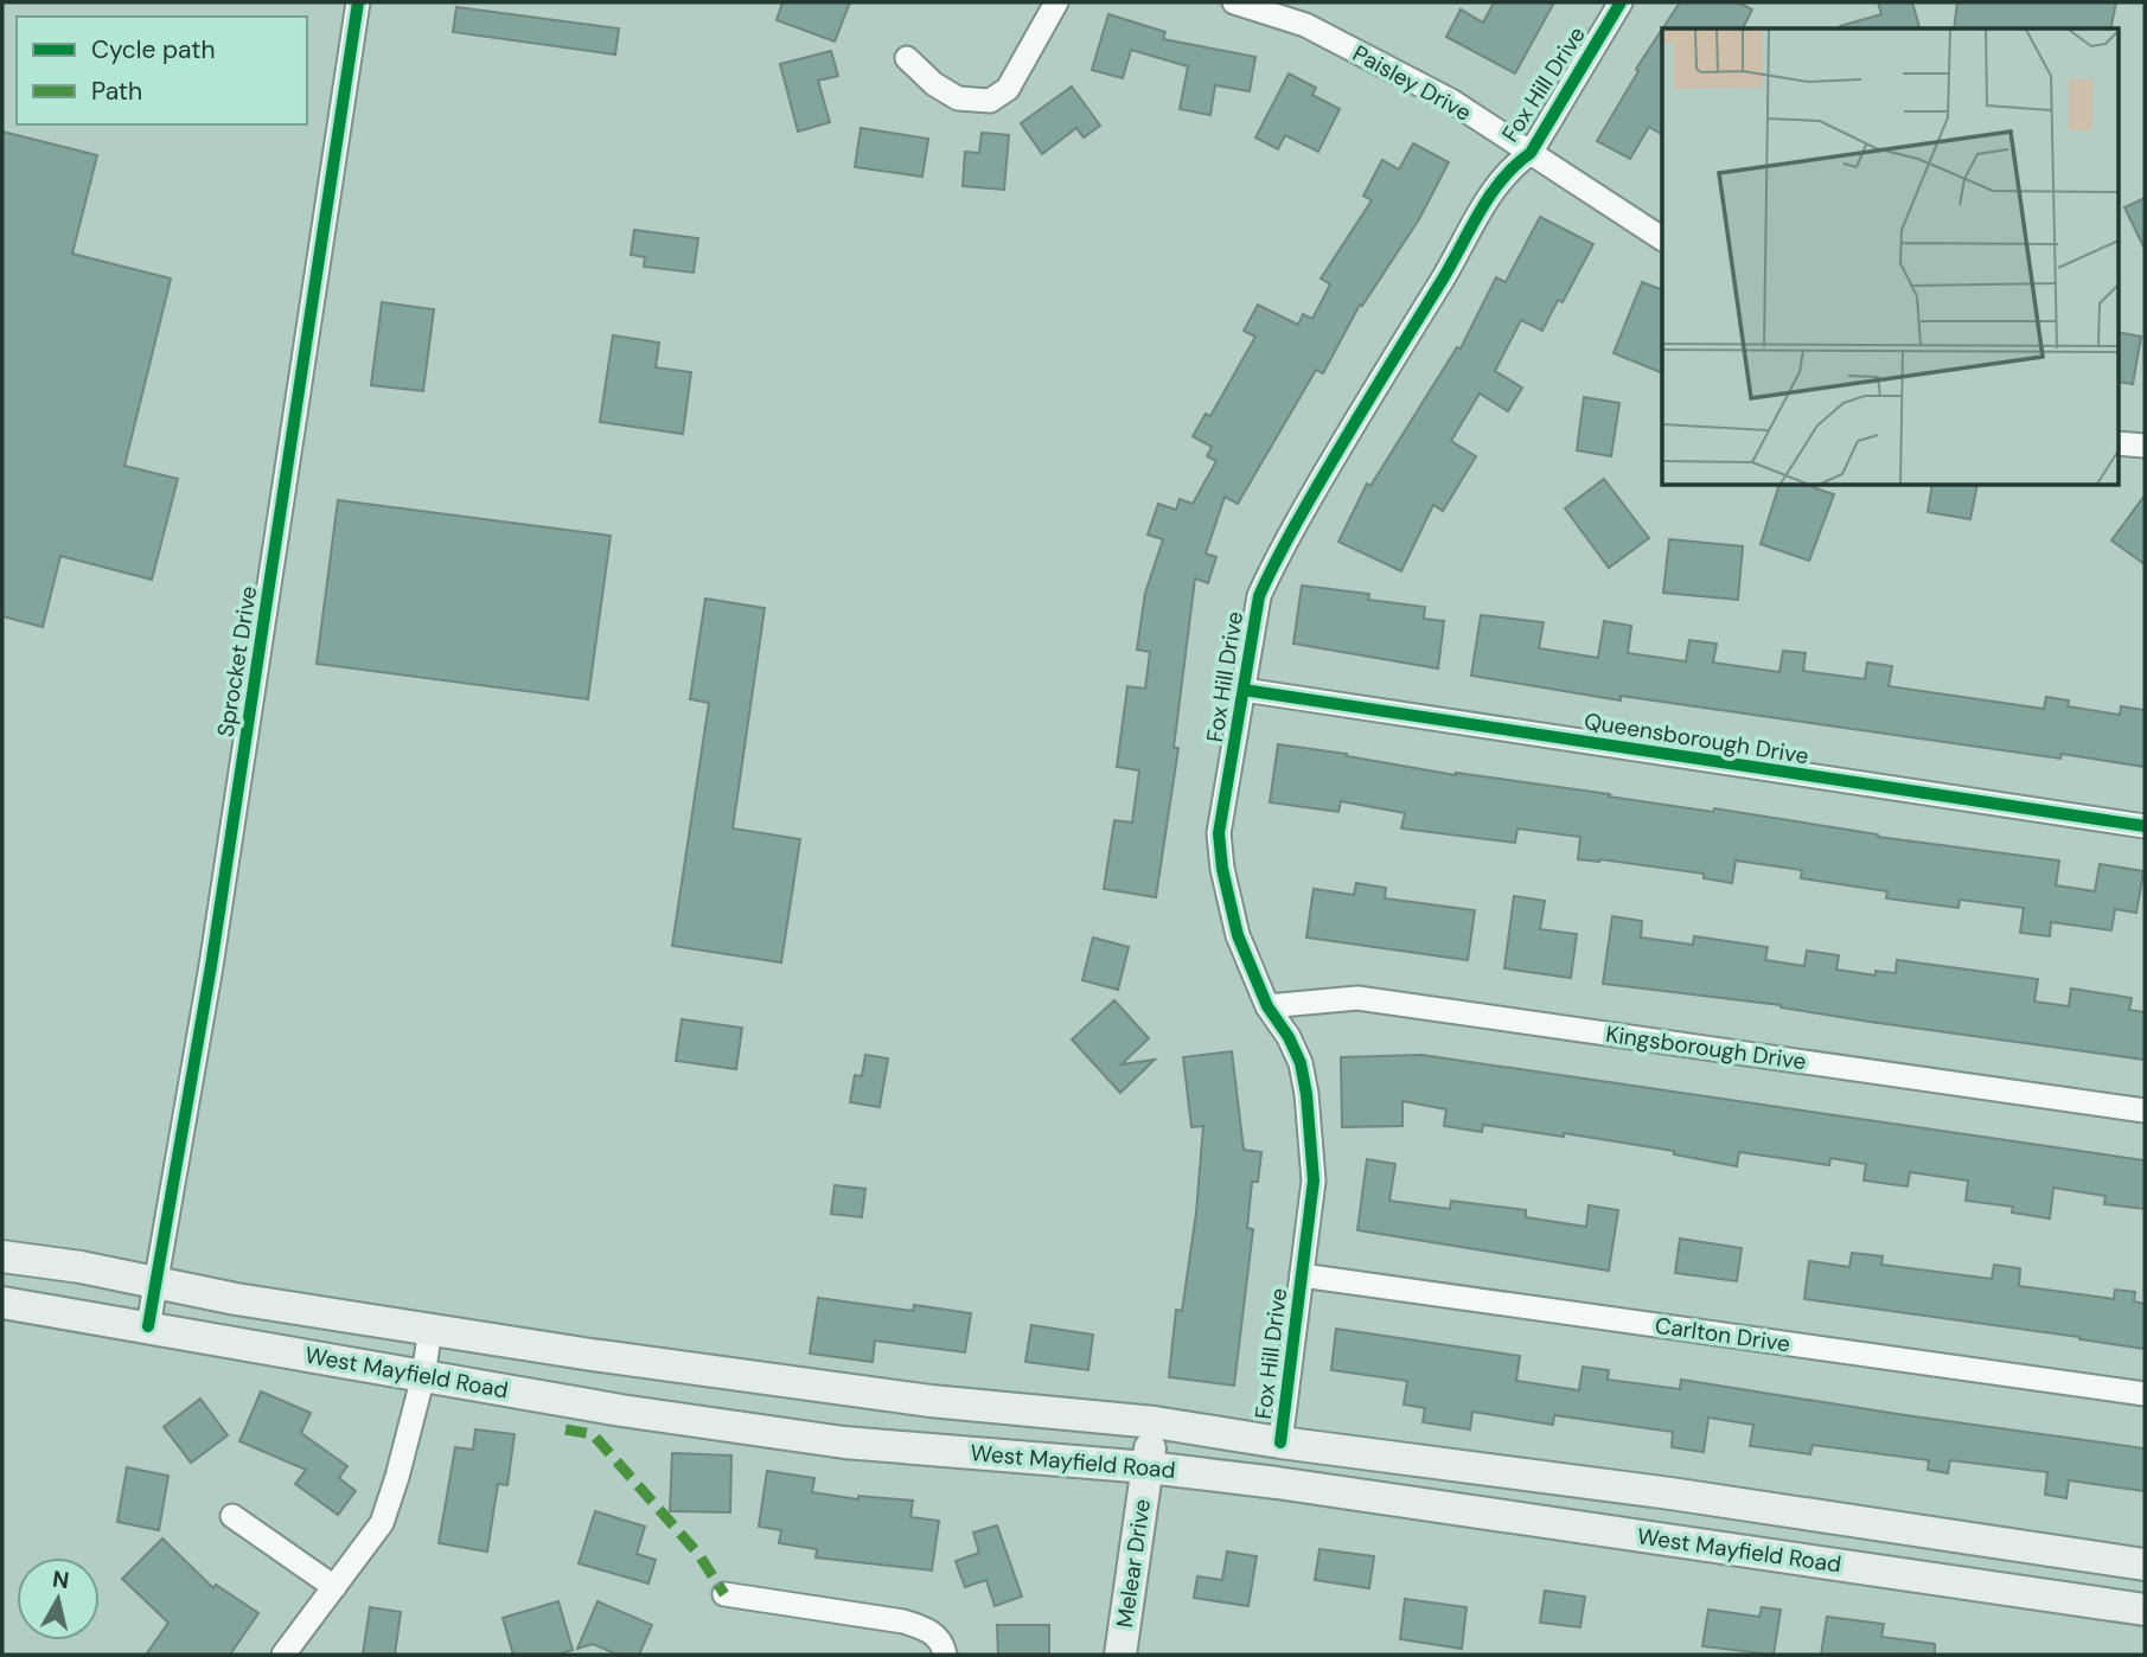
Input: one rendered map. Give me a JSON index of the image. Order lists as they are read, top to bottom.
{
  "streets": {
    "main road": ["West Mayfield Road", "Melear Drive"],
    "street": [
      "Paisley Drive",
      "Fox Hill Drive",
      "Sprocket Drive",
      "Queensborough Drive",
      "Kingsborough Drive",
      "Carlton Drive"
    ]
  },
  "crossings": [
    ["Paisley Drive", "Fox Hill Drive"],
    ["Fox Hill Drive", "Queensborough Drive"],
    ["Fox Hill Drive", "Kingsborough Drive"],
    ["Fox Hill Drive", "Carlton Drive"],
    ["Fox Hill Drive", "West Mayfield Road"],
    ["Sprocket Drive", "West Mayfield Road"],
    ["West Mayfield Road", "Melear Drive"]
  ],
  "legend": ["Cycle path", "Path"],
  "north": "top"
}
